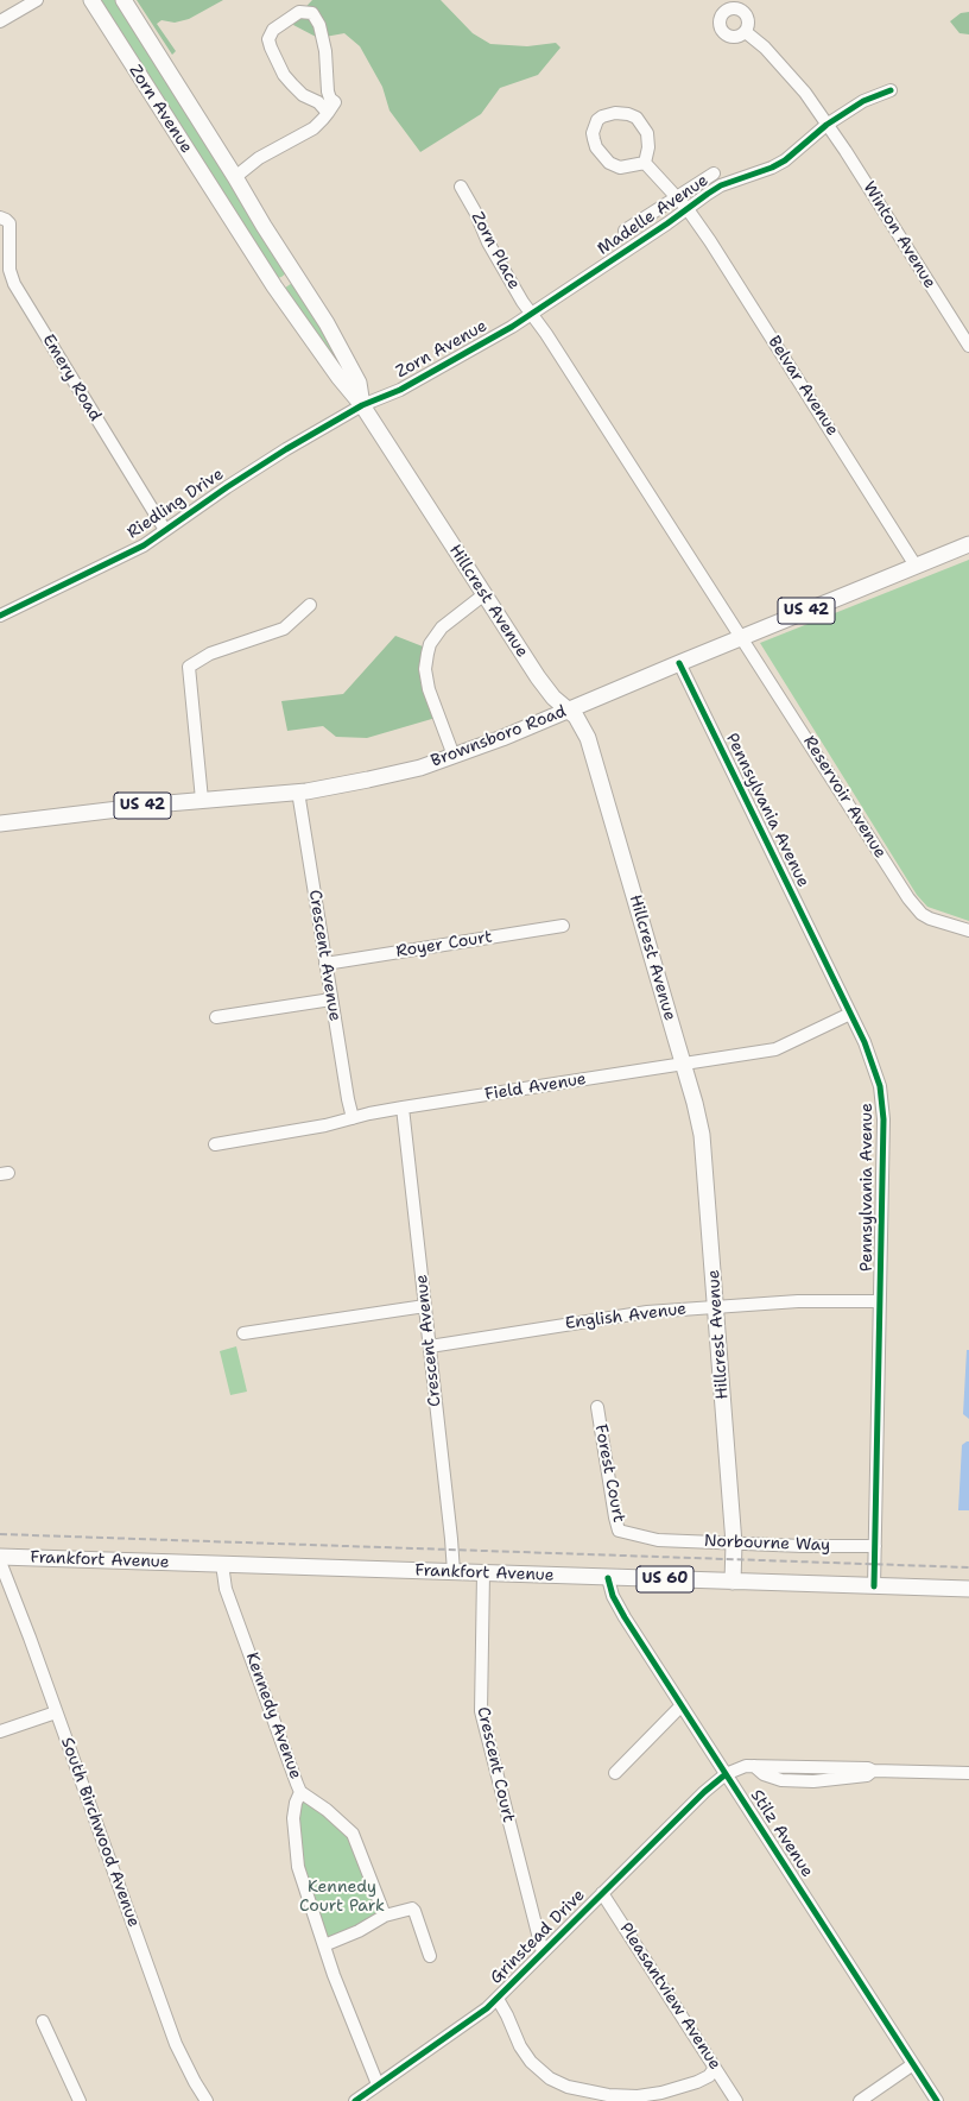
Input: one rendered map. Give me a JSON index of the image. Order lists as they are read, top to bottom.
{
  "streets": {
    "main road": [
      "Zorn Avenue",
      "Hillcrest Avenue",
      "US 42",
      "Brownsboro Road",
      "Frankfort Avenue",
      "US 60"
    ],
    "street": [
      "Madelle Avenue",
      "Winton Avenue",
      "Zorn Place",
      "Emery Road",
      "Belvar Avenue",
      "Riedling Drive",
      "Reservoir Avenue",
      "Pennsylvania Avenue",
      "Royer Court",
      "Crescent Avenue",
      "Field Avenue",
      "English Avenue",
      "Forest Court",
      "Norbourne Way",
      "Kennedy Avenue",
      "Crescent Court",
      "South Birchwood Avenue",
      "Stilz Avenue",
      "Grinstead Drive",
      "Pleasantview Avenue"
    ]
  },
  "crossings": [
    ["Zorn Avenue", "Madelle Avenue"],
    ["Zorn Avenue", "Zorn Place"],
    ["Zorn Avenue", "Riedling Drive"],
    ["Zorn Avenue", "Hillcrest Avenue"],
    ["Madelle Avenue", "Winton Avenue"],
    ["Madelle Avenue", "Zorn Place"],
    ["Madelle Avenue", "Belvar Avenue"],
    ["Emery Road", "Riedling Drive"],
    ["Belvar Avenue", "Brownsboro Road"],
    ["Riedling Drive", "Hillcrest Avenue"],
    ["Hillcrest Avenue", "Brownsboro Road"],
    ["Hillcrest Avenue", "Field Avenue"],
    ["Hillcrest Avenue", "English Avenue"],
    ["Hillcrest Avenue", "Norbourne Way"],
    ["Hillcrest Avenue", "Frankfort Avenue"],
    ["Brownsboro Road", "Reservoir Avenue"],
    ["Brownsboro Road", "Pennsylvania Avenue"],
    ["Brownsboro Road", "Crescent Avenue"],
    ["Pennsylvania Avenue", "Field Avenue"],
    ["Pennsylvania Avenue", "English Avenue"],
    ["Pennsylvania Avenue", "Norbourne Way"],
    ["Pennsylvania Avenue", "Frankfort Avenue"],
    ["Royer Court", "Crescent Avenue"],
    ["Crescent Avenue", "Field Avenue"],
    ["Crescent Avenue", "English Avenue"],
    ["Crescent Avenue", "Frankfort Avenue"],
    ["Forest Court", "Norbourne Way"],
    ["Frankfort Avenue", "Kennedy Avenue"],
    ["Frankfort Avenue", "Crescent Court"],
    ["Frankfort Avenue", "Stilz Avenue"],
    ["Kennedy Avenue", "Grinstead Drive"],
    ["Crescent Court", "Grinstead Drive"],
    ["Stilz Avenue", "Grinstead Drive"],
    ["Grinstead Drive", "Pleasantview Avenue"]
  ],
  "parks": ["Kennedy Court Park"]
}
